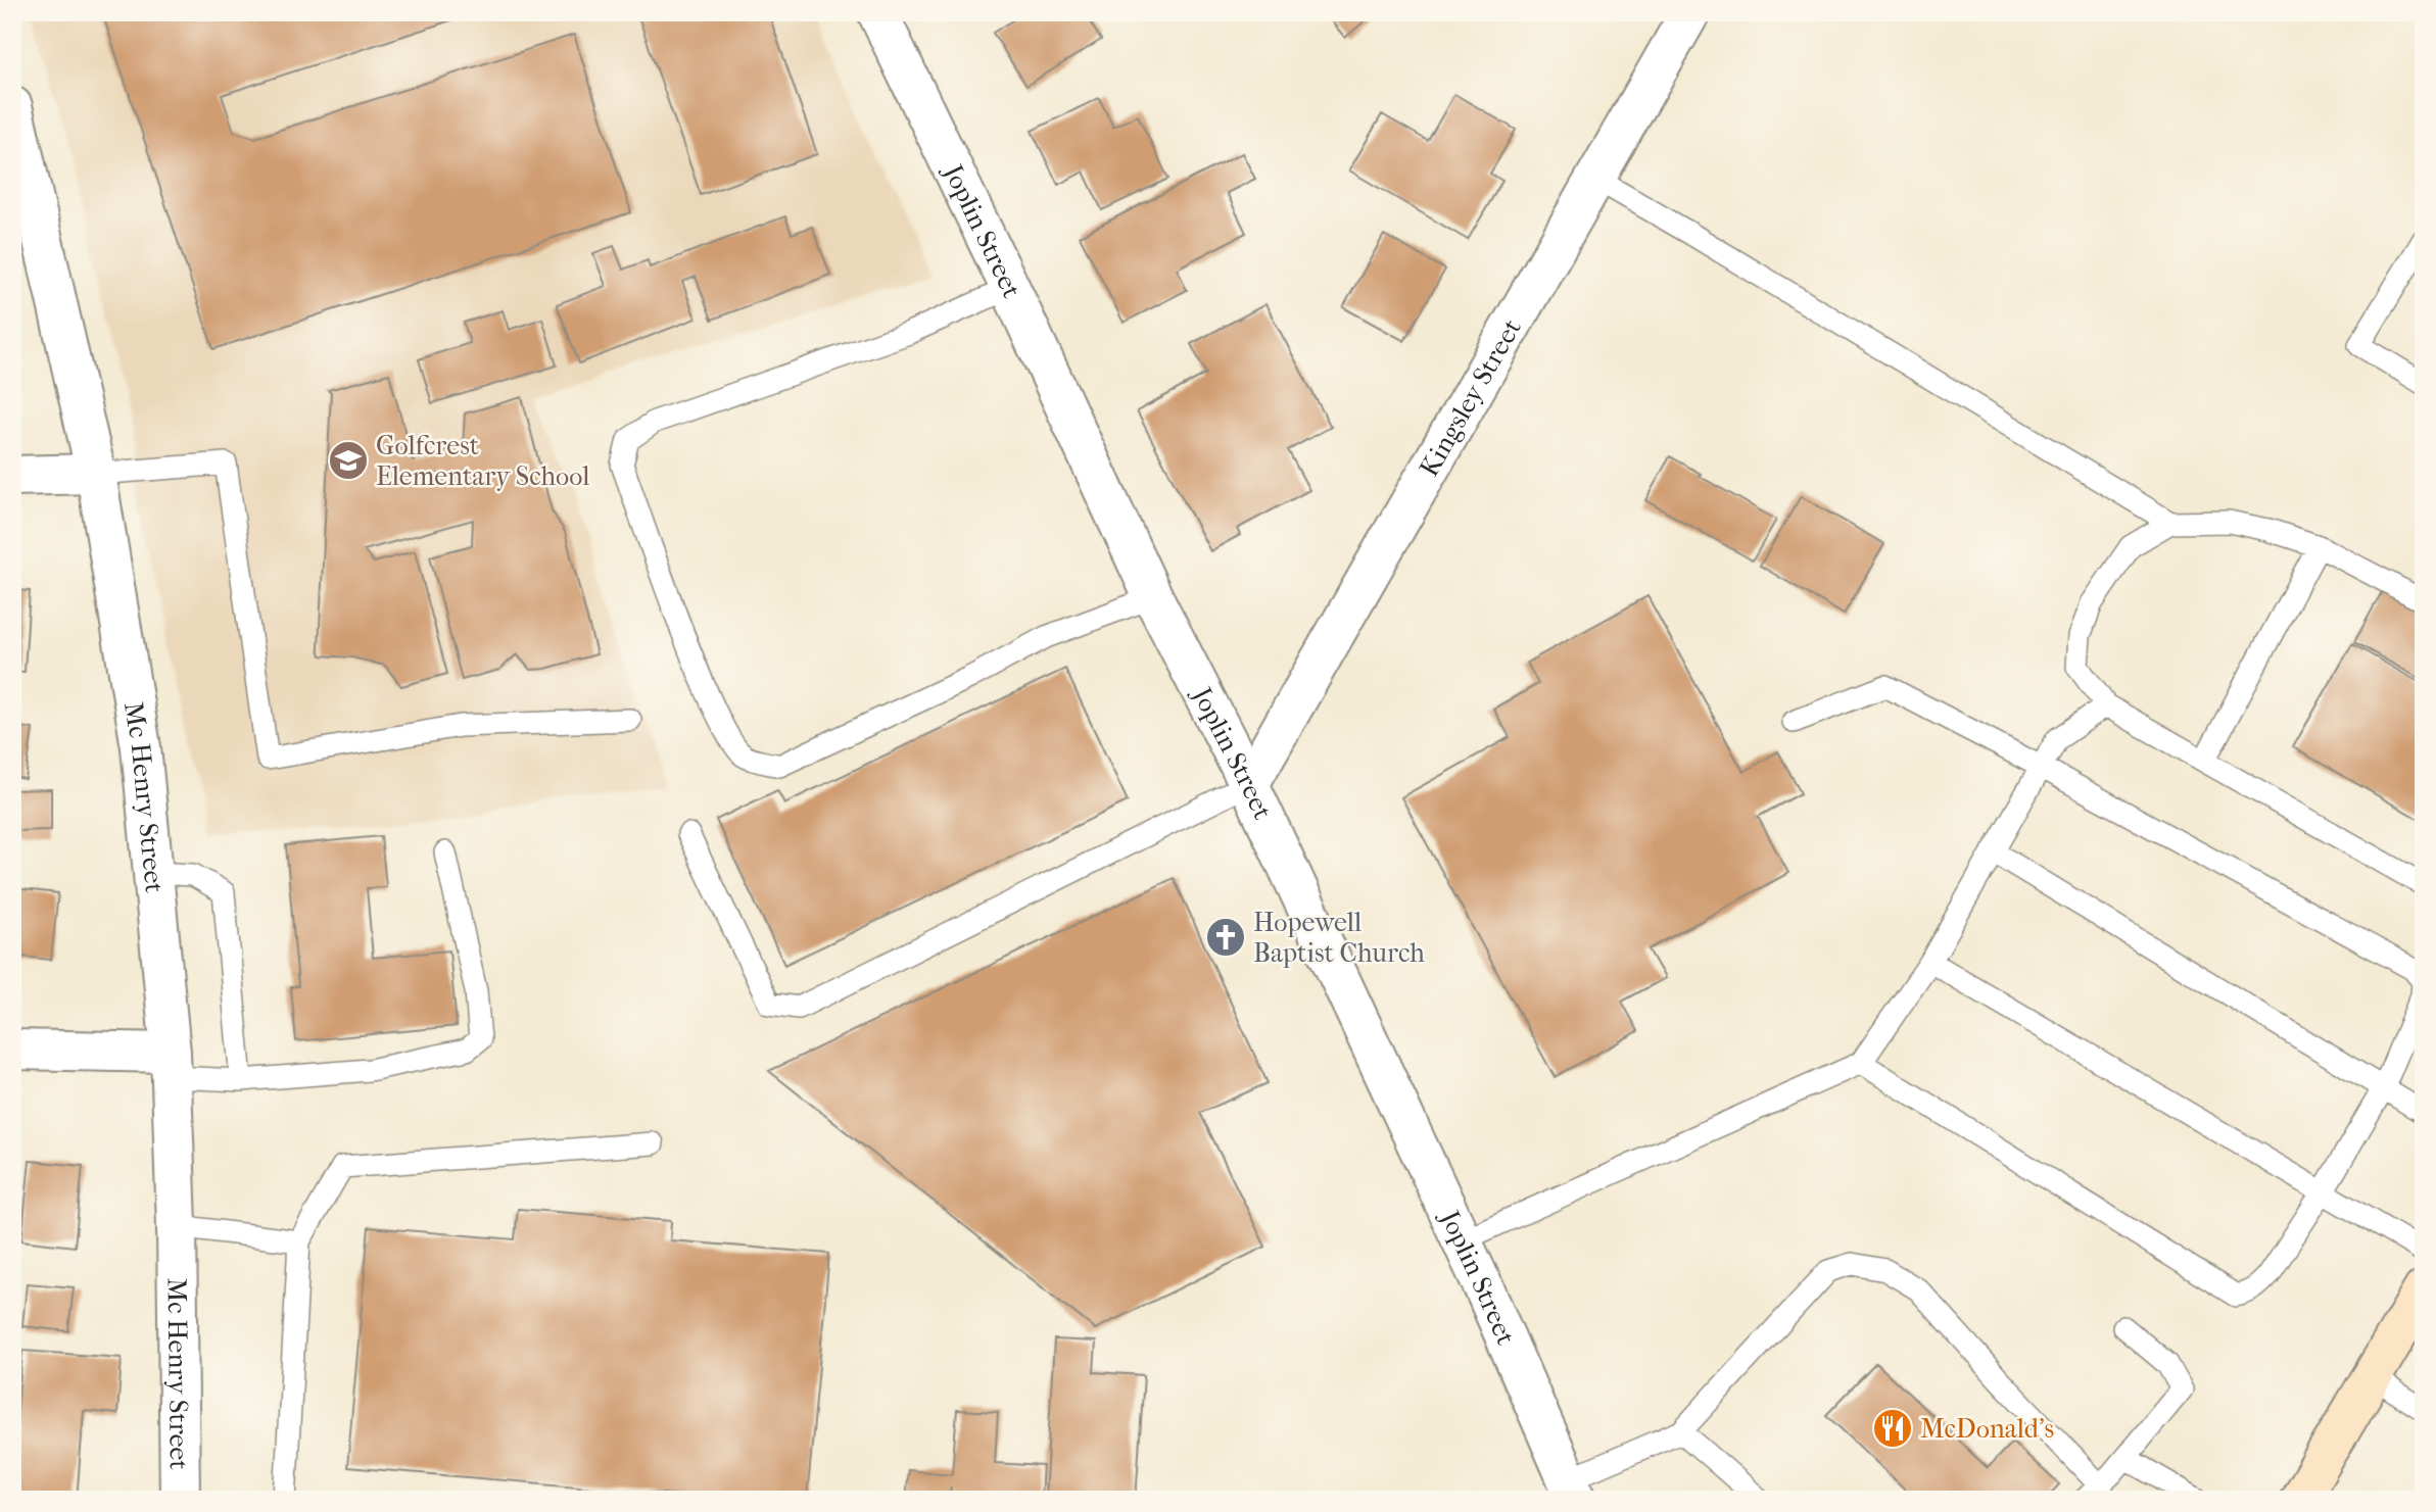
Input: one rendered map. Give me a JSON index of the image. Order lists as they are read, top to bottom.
{
  "streets": {
    "street": ["Joplin Street", "Kingsley Street", "Mc Henry Street"]
  },
  "crossings": [
    ["Joplin Street", "Kingsley Street"]
  ],
  "places": {
    "school or university": ["Golfcrest Elementary School"],
    "church": ["Hopewell Baptist Church"],
    "restaurant": ["McDonald's"]
  }
}
